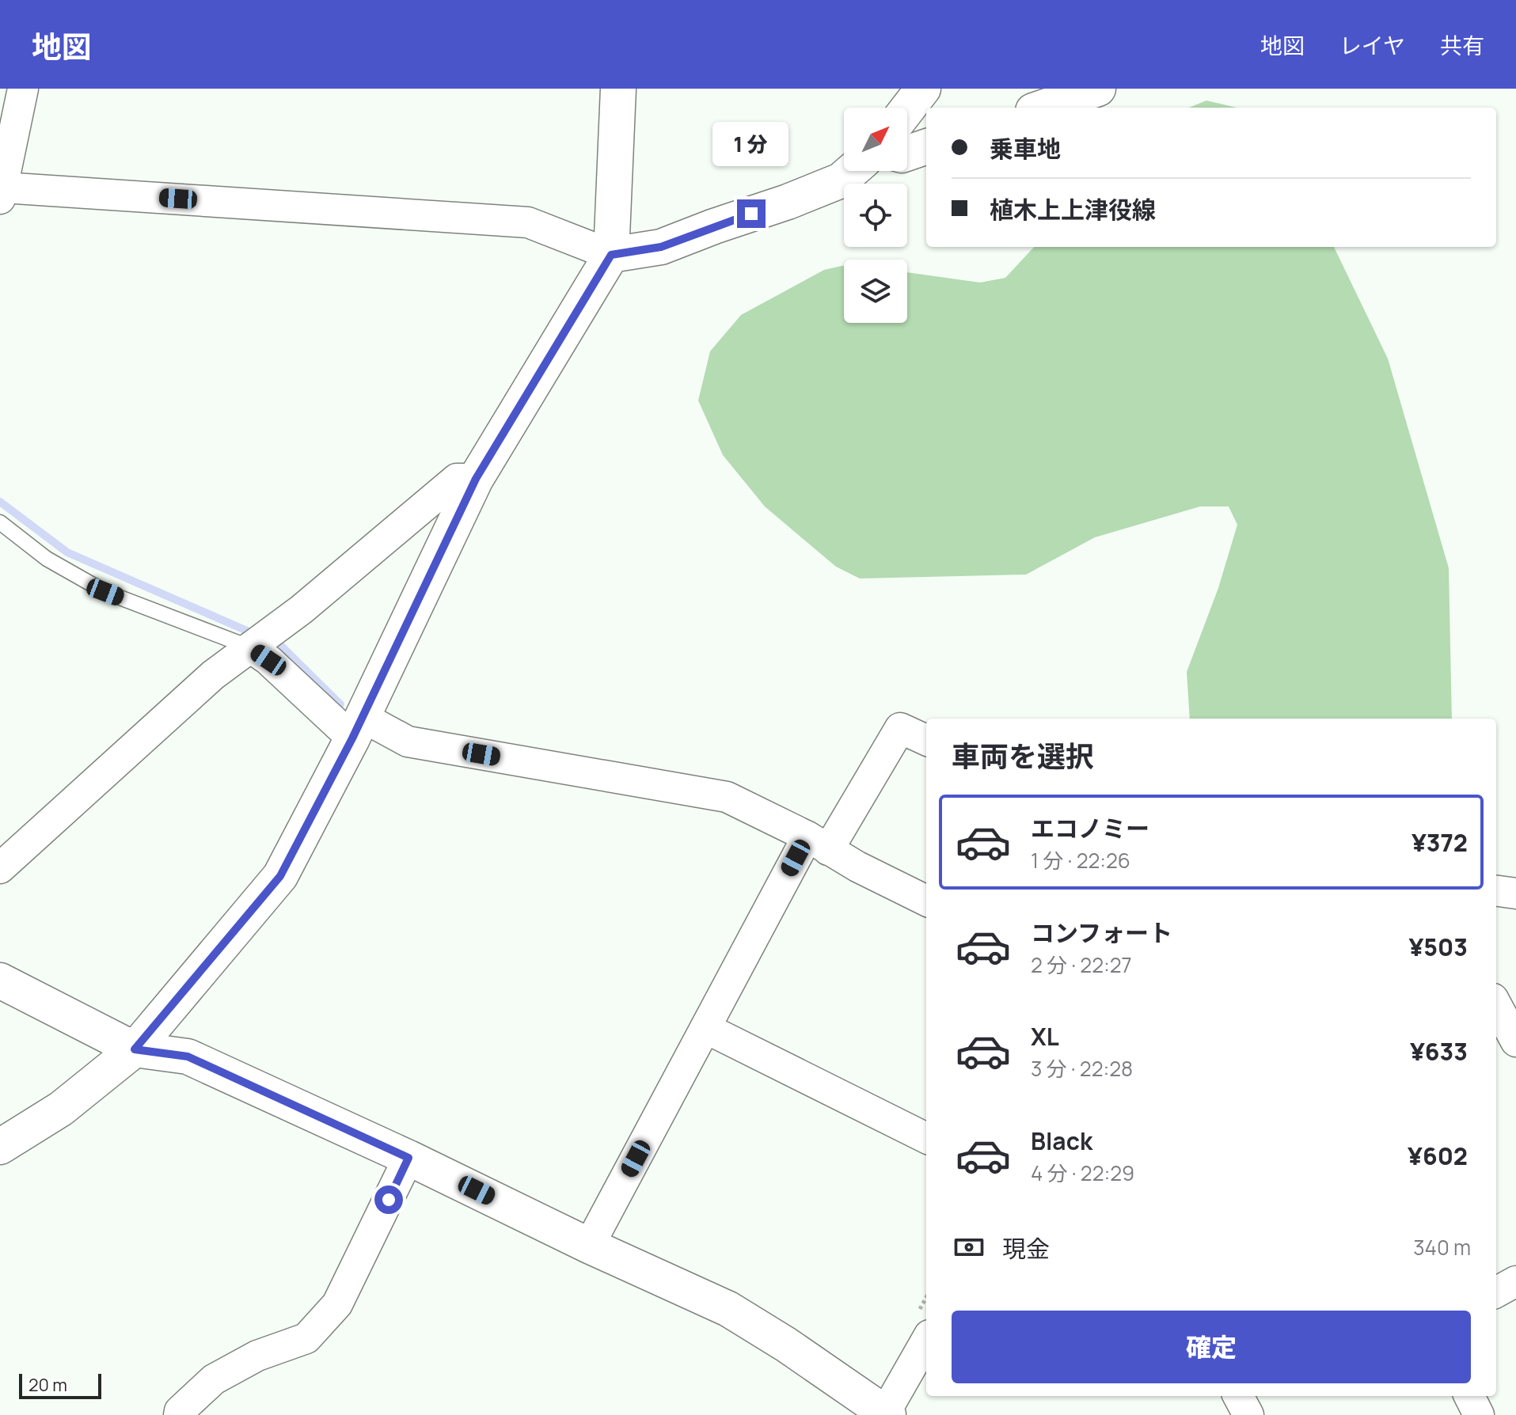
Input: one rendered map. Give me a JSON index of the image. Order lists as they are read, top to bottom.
{
  "scale_bar": "20 m",
  "north": "top right",
  "page": {
    "header": "地図",
    "nav": ["地図", "レイヤ", "共有"],
    "banner": ["乗車地", "植木上上津役線"],
    "bubble": "1 分",
    "heading": "車両を選択",
    "list": [
      {
        "name": "エコノミー",
        "note": "1 分 · 22:26",
        "value": "¥372"
      },
      {
        "name": "コンフォート",
        "note": "2 分 · 22:27",
        "value": "¥503"
      },
      {
        "name": "XL",
        "note": "3 分 · 22:28",
        "value": "¥633"
      },
      {
        "name": "Black",
        "note": "4 分 · 22:29",
        "value": "¥602"
      }
    ],
    "pay": ["現金", "340 m"],
    "buttons": "確定",
    "scale": "20 m"
  }
}
